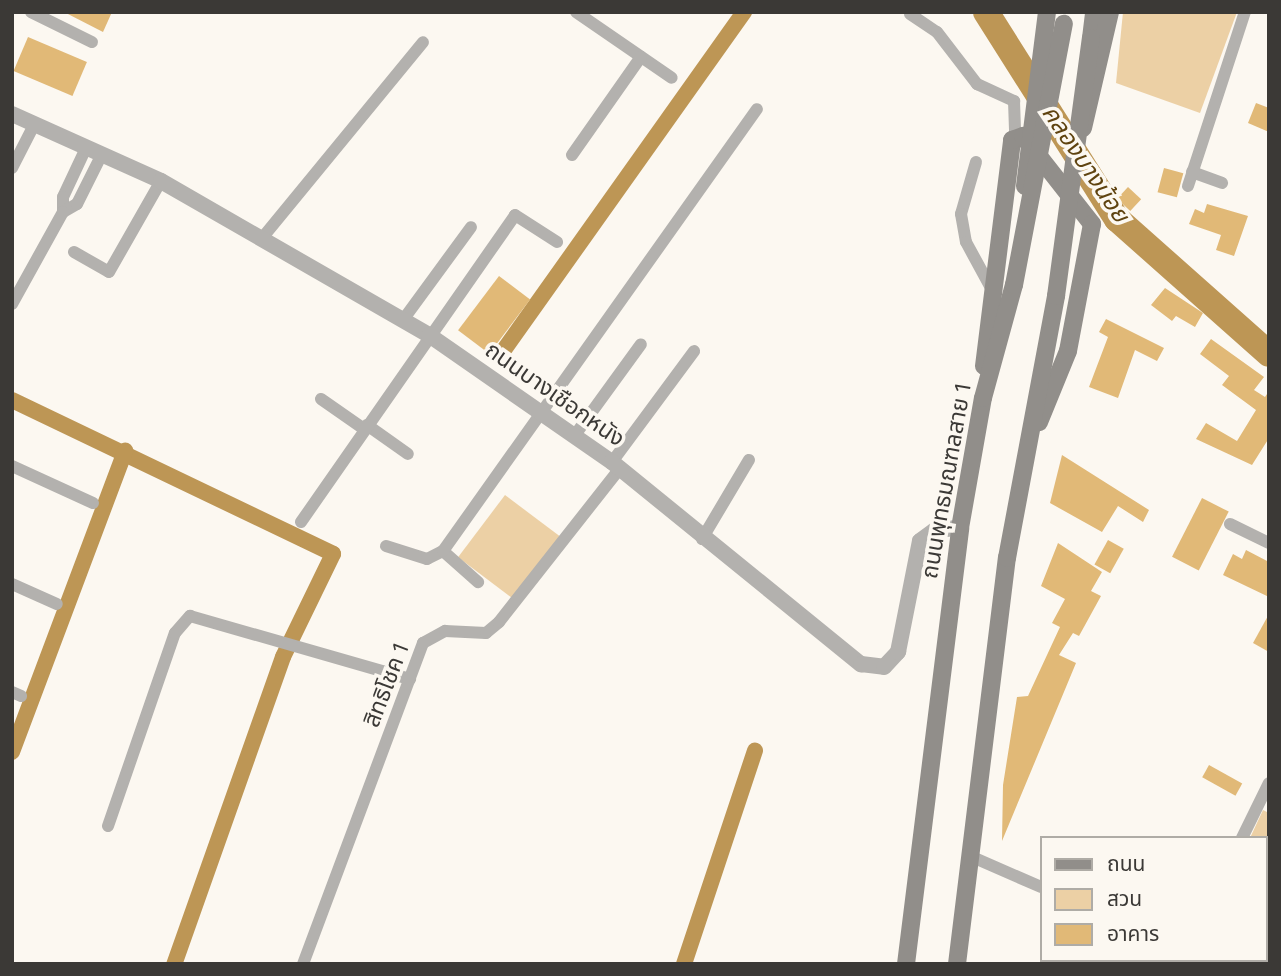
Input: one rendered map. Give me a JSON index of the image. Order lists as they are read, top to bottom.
{
  "streets": {
    "main road": ["ถนนพุทธมณฑลสาย 1"],
    "street": ["ถนนบางเชือกหนัง", "สิทธิโชค 1"]
  },
  "crossings": [
    ["ถนนบางเชือกหนัง", "ถนนพุทธมณฑลสาย 1"],
    ["ถนนบางเชือกหนัง", "สิทธิโชค 1"]
  ],
  "water": ["คลองบางน้อย"],
  "legend": ["ถนน", "สวน", "อาคาร"]
}
